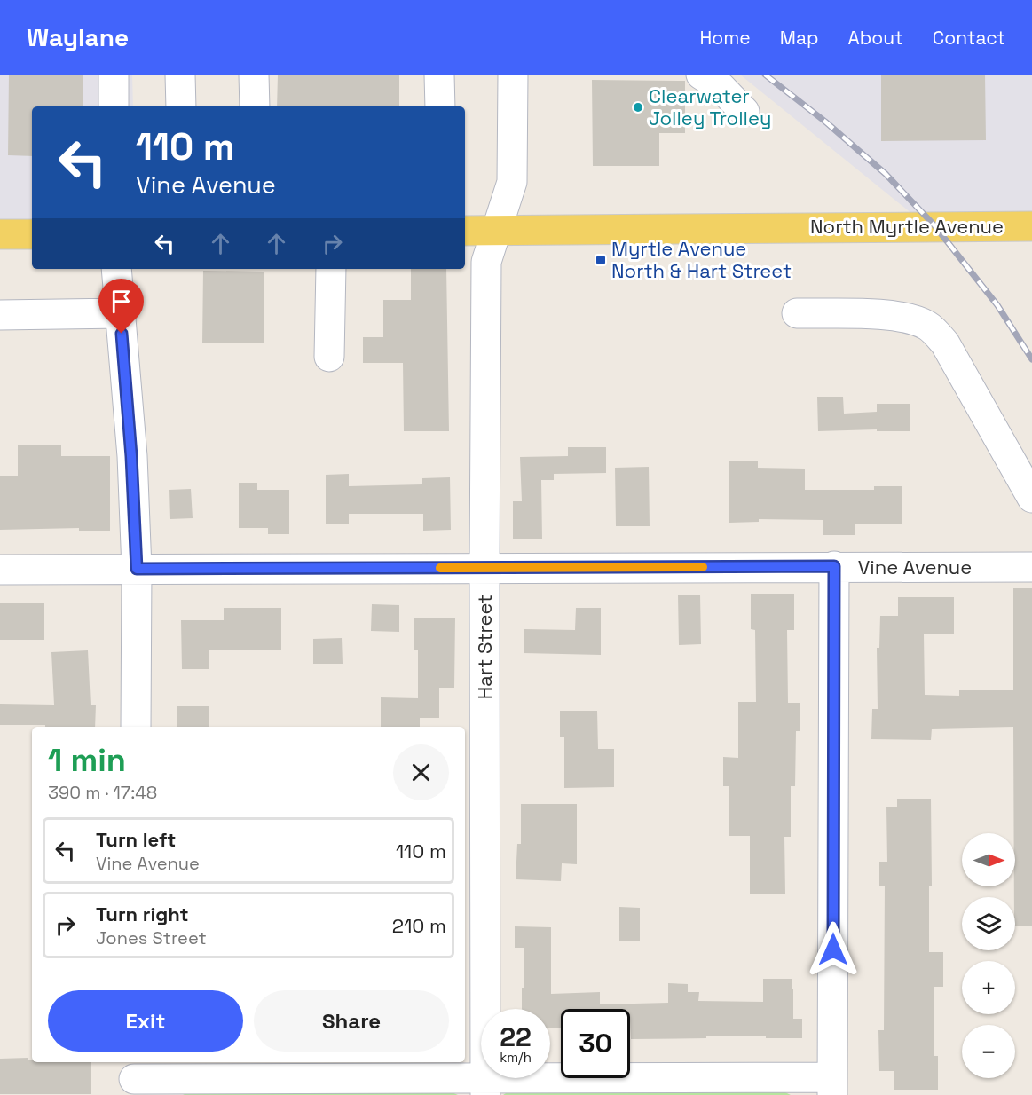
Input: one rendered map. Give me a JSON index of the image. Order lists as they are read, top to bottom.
{
  "streets": {
    "main road": ["North Myrtle Avenue"],
    "street": ["Vine Avenue", "Hart Street"]
  },
  "crossings": [
    ["North Myrtle Avenue", "Hart Street"],
    ["Vine Avenue", "Hart Street"]
  ],
  "places": {
    "other": ["Clearwater Jolley Trolley"],
    "transit": ["Myrtle Avenue North & Hart Street"]
  },
  "north": "right",
  "page": {
    "header": "Waylane",
    "nav": [
      "Home",
      "Map",
      "About",
      "Contact"
    ],
    "turn": ["110 m", "Vine Avenue"],
    "heading": ["1 min", "390 m · 17:48"],
    "list": [
      {
        "name": "Turn left",
        "note": "Vine Avenue",
        "value": "110 m"
      },
      {
        "name": "Turn right",
        "note": "Jones Street",
        "value": "210 m"
      }
    ],
    "map_buttons": ["+", "−"],
    "buttons": ["Exit", "Share"],
    "speed": "22 km/h",
    "limit": "30"
  }
}
